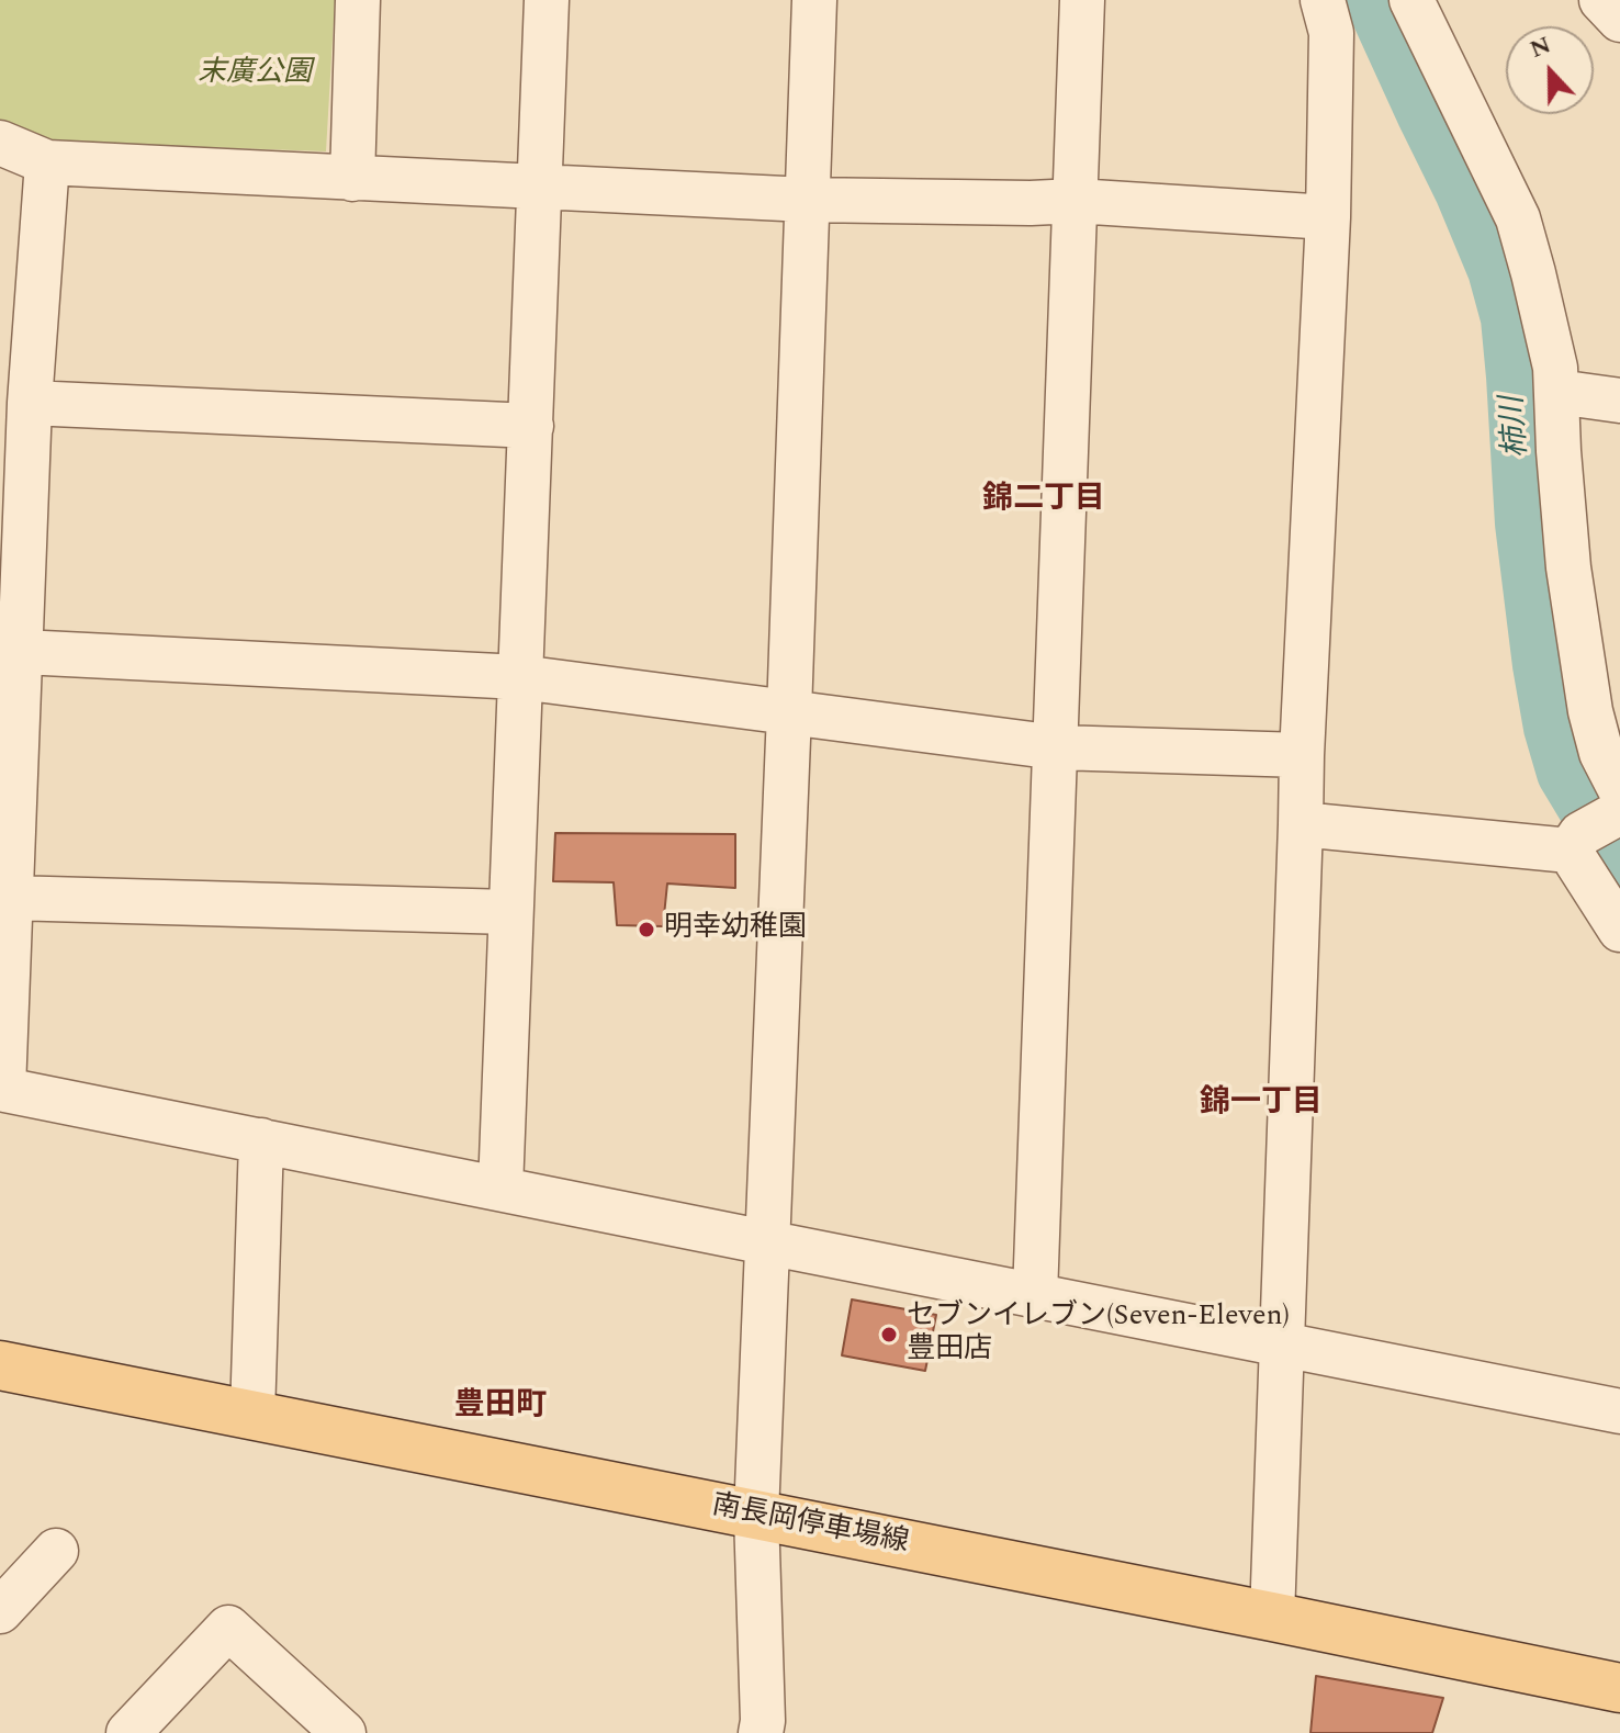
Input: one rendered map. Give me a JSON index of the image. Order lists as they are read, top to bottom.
{
  "streets": {
    "main road": ["南長岡停車場線"]
  },
  "districts": ["錦二丁目", "錦一丁目", "豊田町"],
  "water": ["柿川"],
  "parks": ["末廣公園"],
  "places": ["明幸幼稚園", "セブンイレブン(Seven-Eleven) 豊田店"],
  "north": "top"
}
